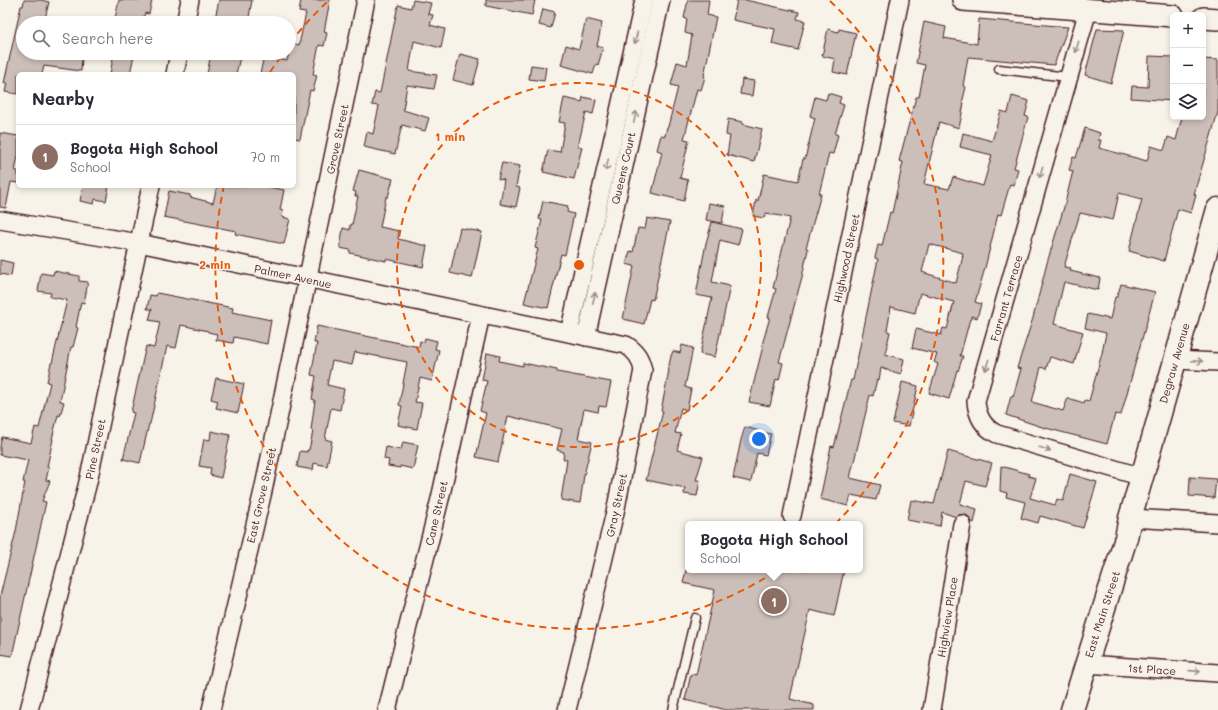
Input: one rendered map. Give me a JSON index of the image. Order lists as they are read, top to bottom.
{
  "streets": {
    "main road": ["Degraw Avenue", "East Main Street"],
    "street": [
      "Grove Street",
      "Queens Court",
      "Highwood Street",
      "Palmer Avenue",
      "Farrant Terrace",
      "Pine Street",
      "East Grove Street",
      "Gray Street",
      "Cane Street",
      "Highview Place",
      "1st Place"
    ]
  },
  "crossings": [
    ["Grove Street", "Palmer Avenue"],
    ["Grove Street", "East Grove Street"],
    ["Queens Court", "Palmer Avenue"],
    ["Queens Court", "Gray Street"],
    ["Palmer Avenue", "Pine Street"],
    ["Palmer Avenue", "East Grove Street"],
    ["Palmer Avenue", "Gray Street"],
    ["Palmer Avenue", "Cane Street"],
    ["Farrant Terrace", "Degraw Avenue"],
    ["Degraw Avenue", "East Main Street"],
    ["East Main Street", "1st Place"]
  ],
  "page": {
    "map_buttons": ["+", "−"],
    "search": "Search here",
    "heading": "Nearby",
    "list": [
      {
        "mark": "1",
        "name": "Bogota High School",
        "note": "School",
        "value": "70 m"
      }
    ],
    "popup": ["Bogota High School", "School"],
    "pins": "1"
  },
  "rings": ["1 min", "2 min"]
}
